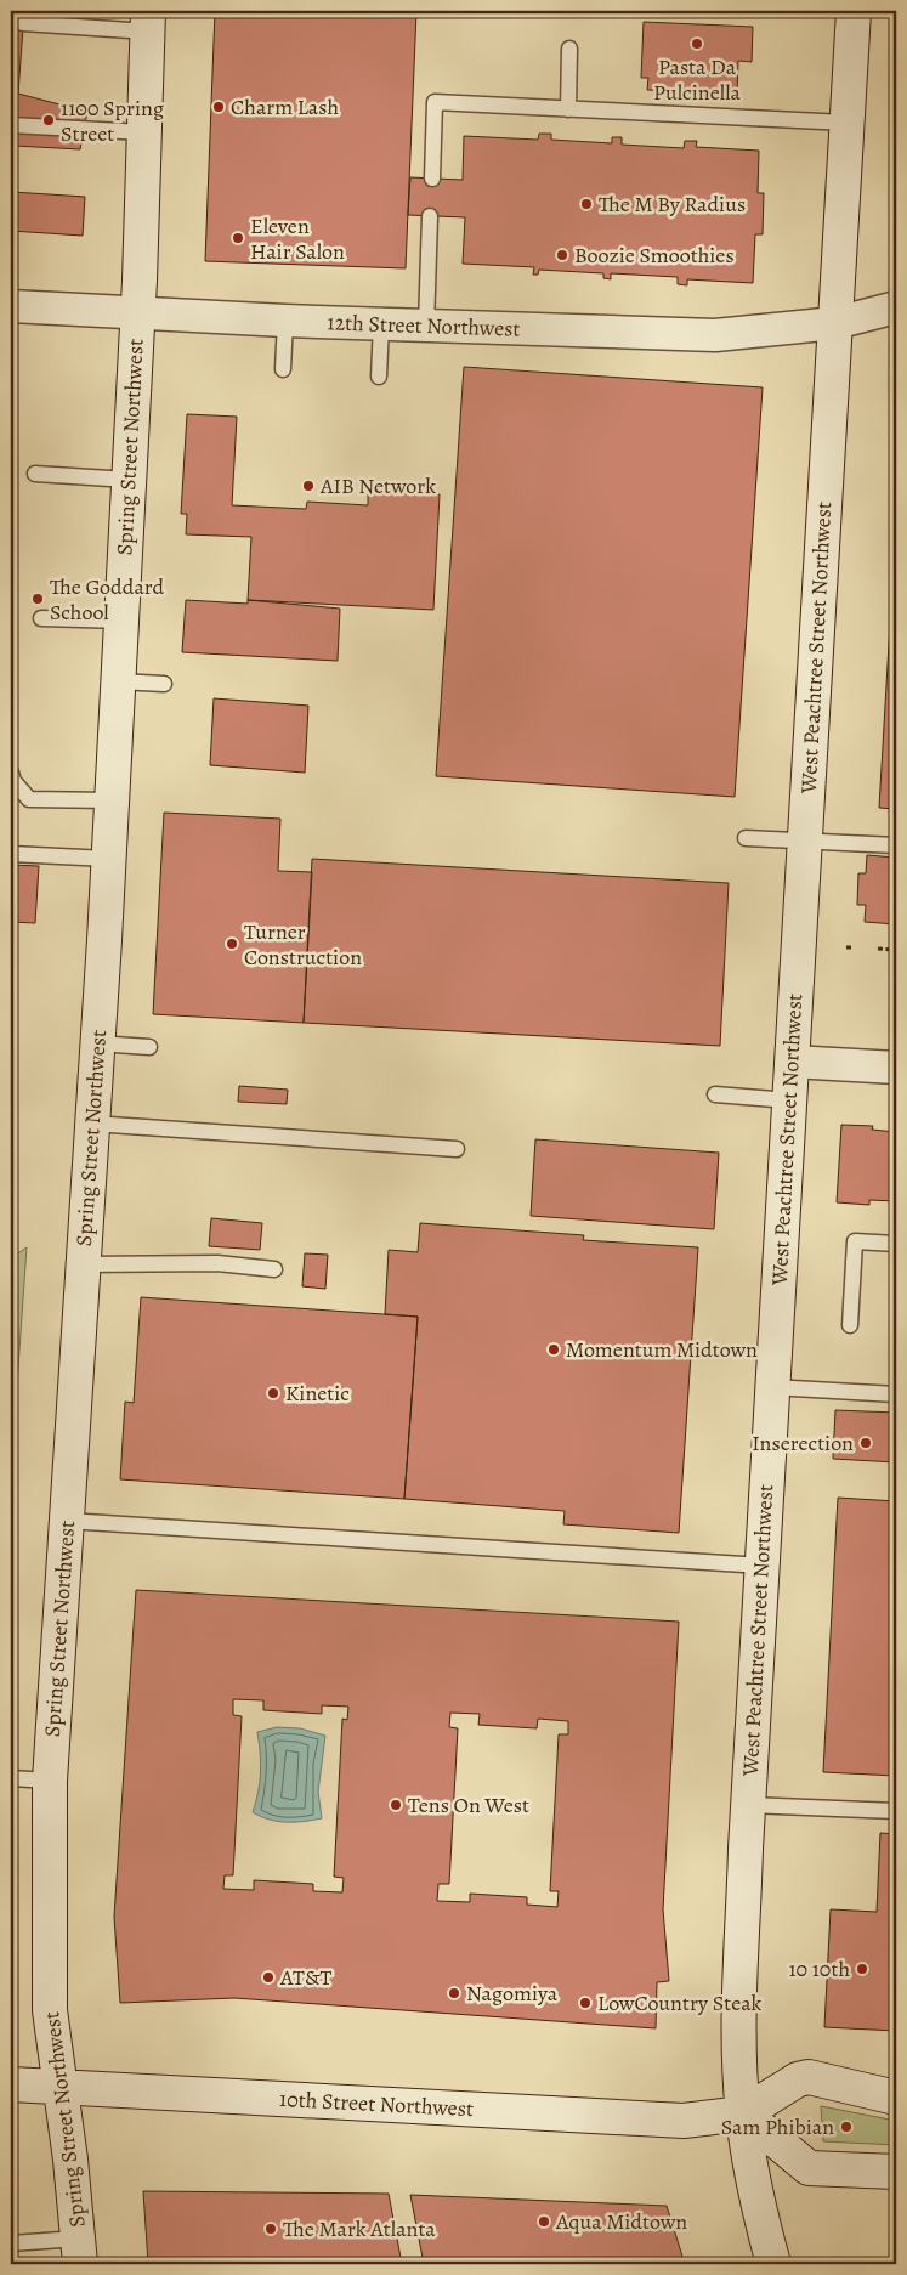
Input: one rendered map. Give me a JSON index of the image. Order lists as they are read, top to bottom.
{
  "streets": {
    "main road": ["Spring Street Northwest", "West Peachtree Street Northwest", "10th Street Northwest"],
    "street": ["12th Street Northwest"]
  },
  "crossings": [
    ["12th Street Northwest", "Spring Street Northwest"],
    ["12th Street Northwest", "West Peachtree Street Northwest"],
    ["Spring Street Northwest", "10th Street Northwest"],
    ["West Peachtree Street Northwest", "10th Street Northwest"]
  ],
  "places": [
    "Pasta Da Pulcinella",
    "Charm Lash",
    "1100 Spring Street",
    "The M By Radius",
    "Eleven Hair Salon",
    "Boozie Smoothies",
    "AIB Network",
    "The Goddard School",
    "Turner Construction",
    "Momentum Midtown",
    "Kinetic",
    "Inserection",
    "Tens On West",
    "10 10th",
    "AT&T",
    "Nagomiya",
    "LowCountry Steak",
    "Sam Phibian",
    "Aqua Midtown",
    "The Mark Atlanta"
  ]
}
